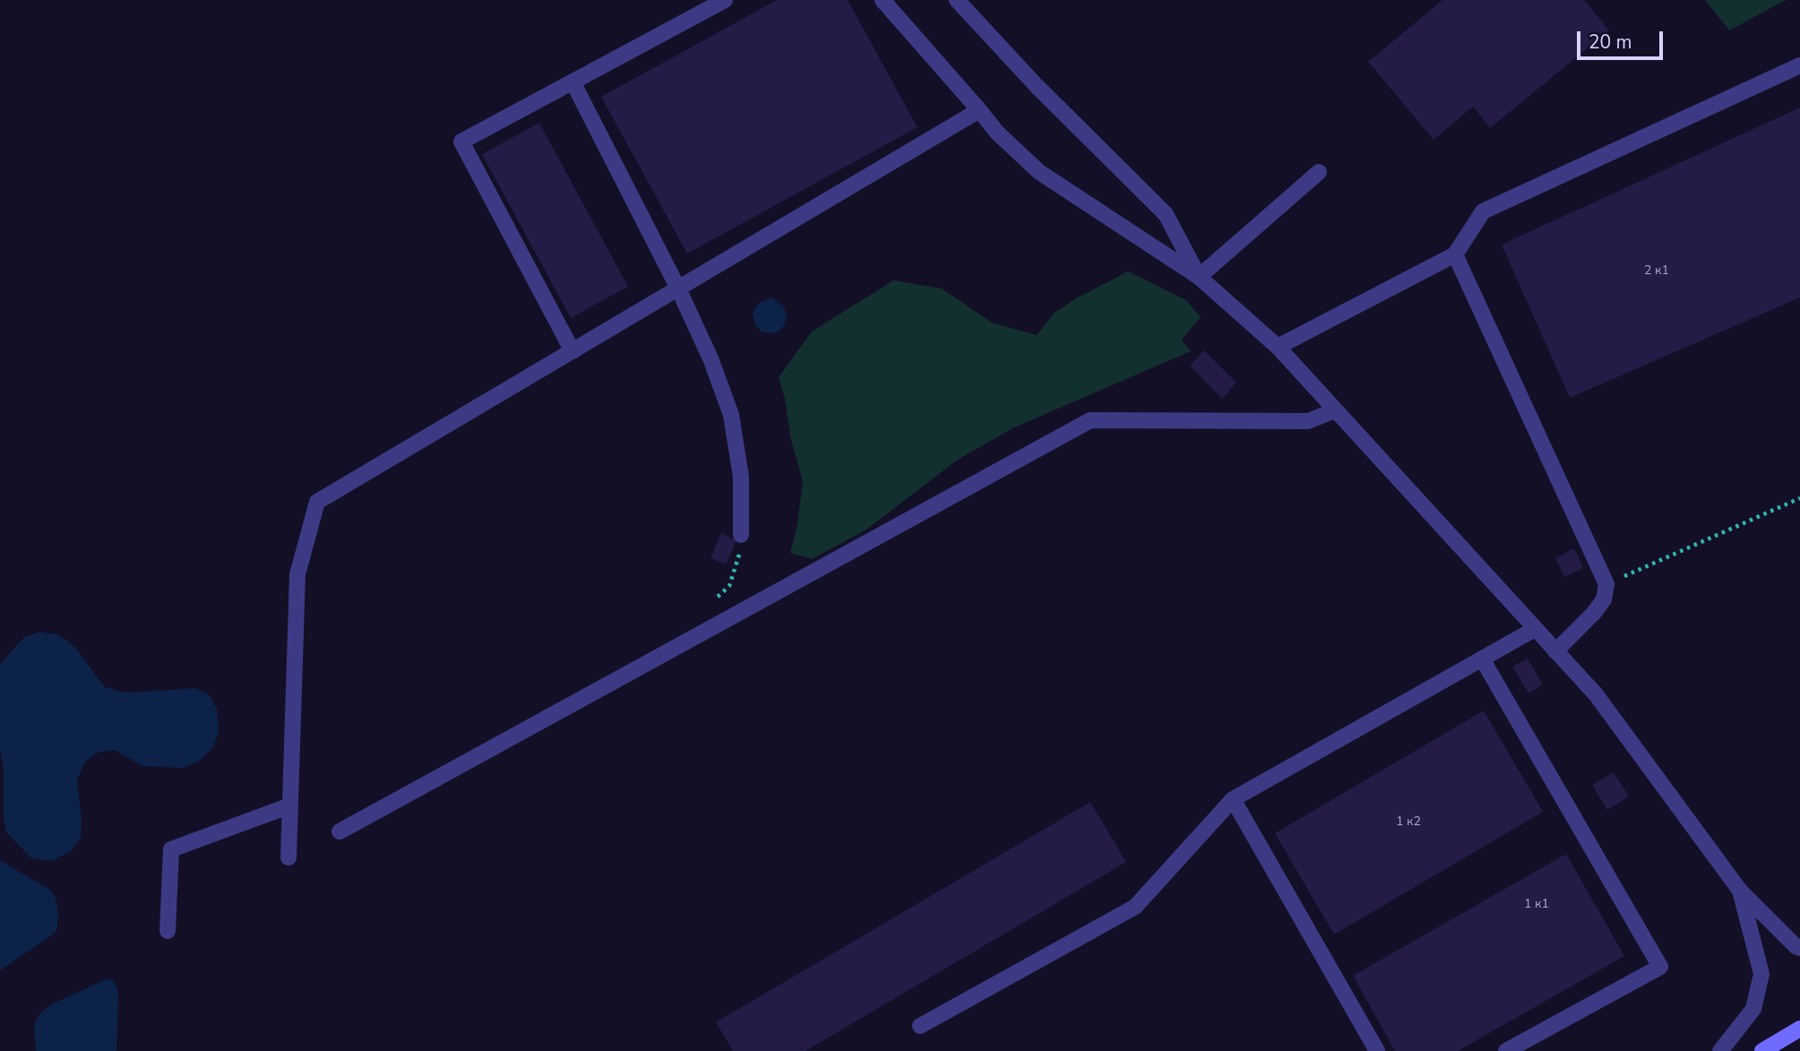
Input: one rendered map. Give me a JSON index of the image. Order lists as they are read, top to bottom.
{
  "house_numbers": ["2 к1", "1 к2", "1 к1"],
  "scale_bar": "20 m"
}
